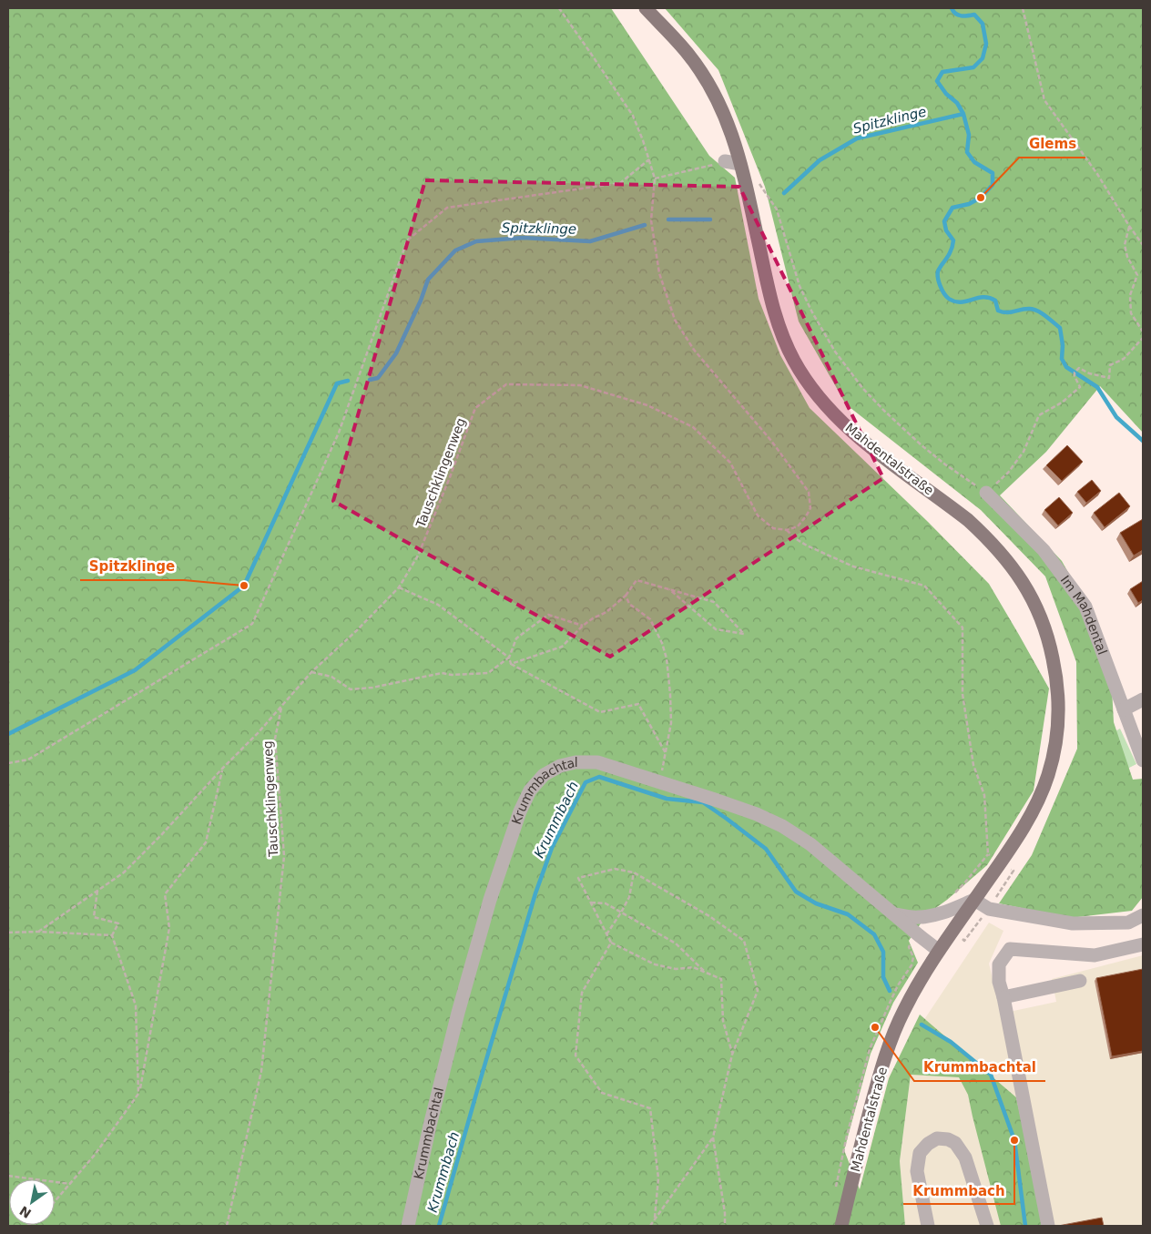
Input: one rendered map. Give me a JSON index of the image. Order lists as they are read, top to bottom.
{
  "streets": {
    "main road": ["Mahdentalstraße"],
    "street": ["Im Mahdental", "Krummbachtal"],
    "path": ["Tauschklingenweg"]
  },
  "crossings": [
    ["Mahdentalstraße", "Krummbachtal"]
  ],
  "water": ["Spitzklinge", "Krummbach"],
  "places": [
    "Glems",
    "Spitzklinge",
    "Krummbachtal",
    "Krummbach"
  ],
  "north": "bottom left"
}
